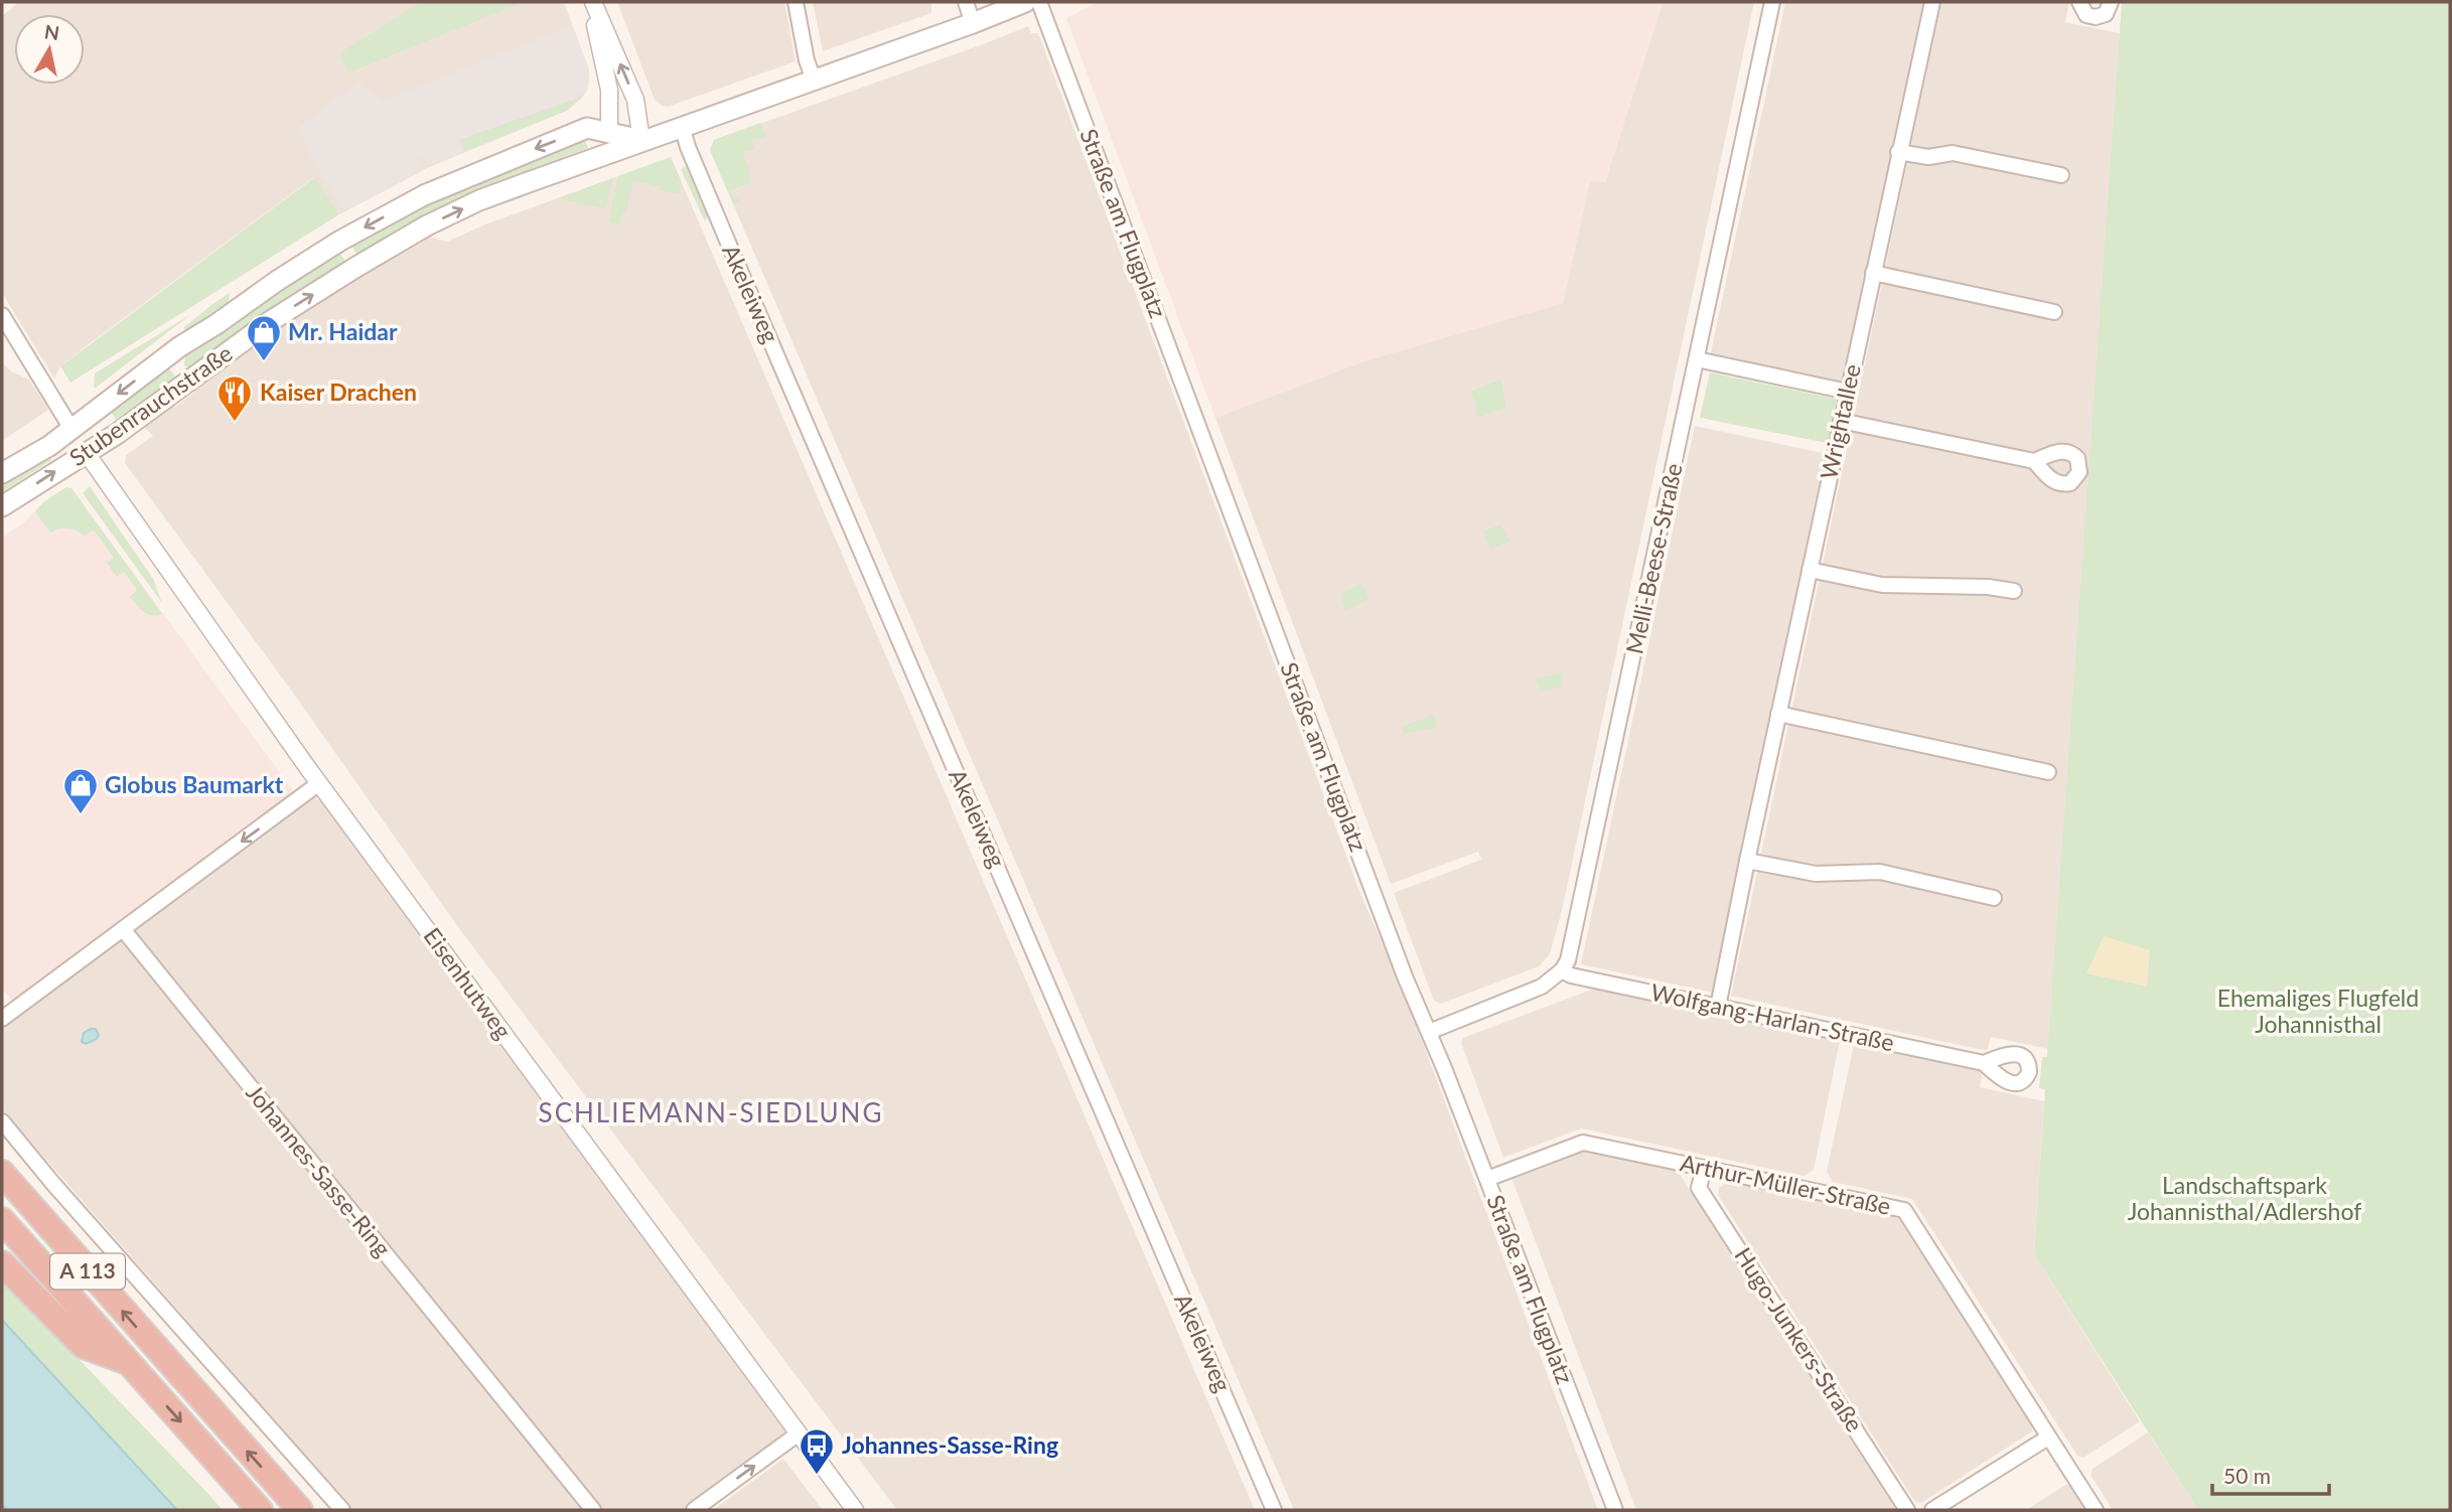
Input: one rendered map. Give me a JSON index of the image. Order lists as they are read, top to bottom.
{
  "streets": {
    "highway": ["A 113"],
    "main road": ["Stubenrauchstraße"],
    "street": [
      "Straße am Flugplatz",
      "Akeleiweg",
      "Wrightallee",
      "Melli-Beese-Straße",
      "Eisenhutweg",
      "Wolfgang-Harlan-Straße",
      "Johannes-Sasse-Ring",
      "Arthur-Müller-Straße",
      "Hugo-Junkers-Straße"
    ]
  },
  "crossings": [
    ["Straße am Flugplatz", "Arthur-Müller-Straße"],
    ["Akeleiweg", "Stubenrauchstraße"],
    ["Stubenrauchstraße", "Eisenhutweg"],
    ["Wrightallee", "Wolfgang-Harlan-Straße"],
    ["Melli-Beese-Straße", "Wolfgang-Harlan-Straße"],
    ["Arthur-Müller-Straße", "Hugo-Junkers-Straße"]
  ],
  "districts": ["SCHLIEMANN-SIEDLUNG"],
  "parks": ["Ehemaliges Flugfeld Johannisthal", "Landschaftspark Johannisthal/Adlershof"],
  "places": {
    "shop": ["Mr. Haidar", "Globus Baumarkt"],
    "restaurant": ["Kaiser Drachen"],
    "bus stop": ["Johannes-Sasse-Ring"]
  },
  "scale_bar": "50 m",
  "north": "top"
}
